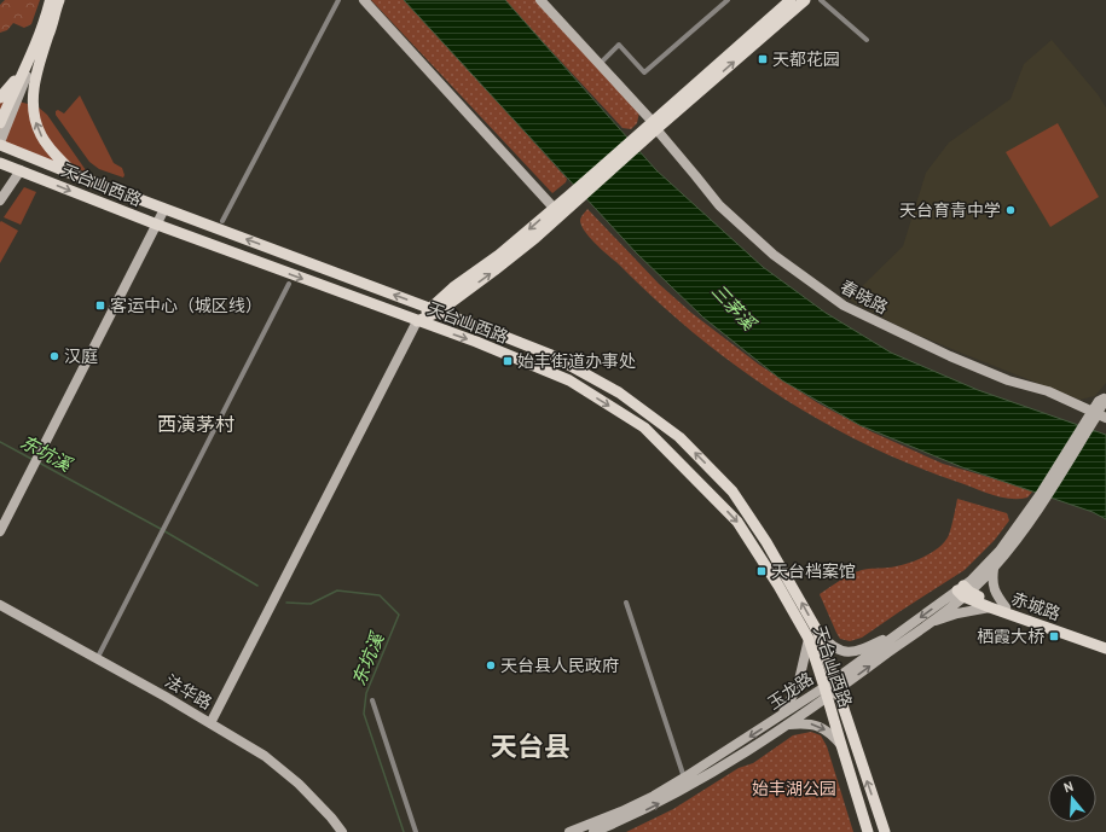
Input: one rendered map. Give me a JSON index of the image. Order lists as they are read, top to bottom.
{
  "streets": {
    "main road": [
      "天台山西路",
      "春晓路",
      "赤城路",
      "玉龙路",
      "法华路"
    ]
  },
  "crossings": [
    ["天台山西路", "玉龙路"],
    ["赤城路", "玉龙路"]
  ],
  "districts": ["西演茅村", "天台县"],
  "water": ["三茅溪", "东坑溪"],
  "parks": ["始丰湖公园"],
  "places": {
    "transit": [
      "天都花园",
      "客运中心（城区线）",
      "始丰街道办事处",
      "天台档案馆",
      "栖霞大桥"
    ],
    "other": ["天台育青中学", "汉庭", "天台县人民政府"]
  },
  "north": "top"
}
